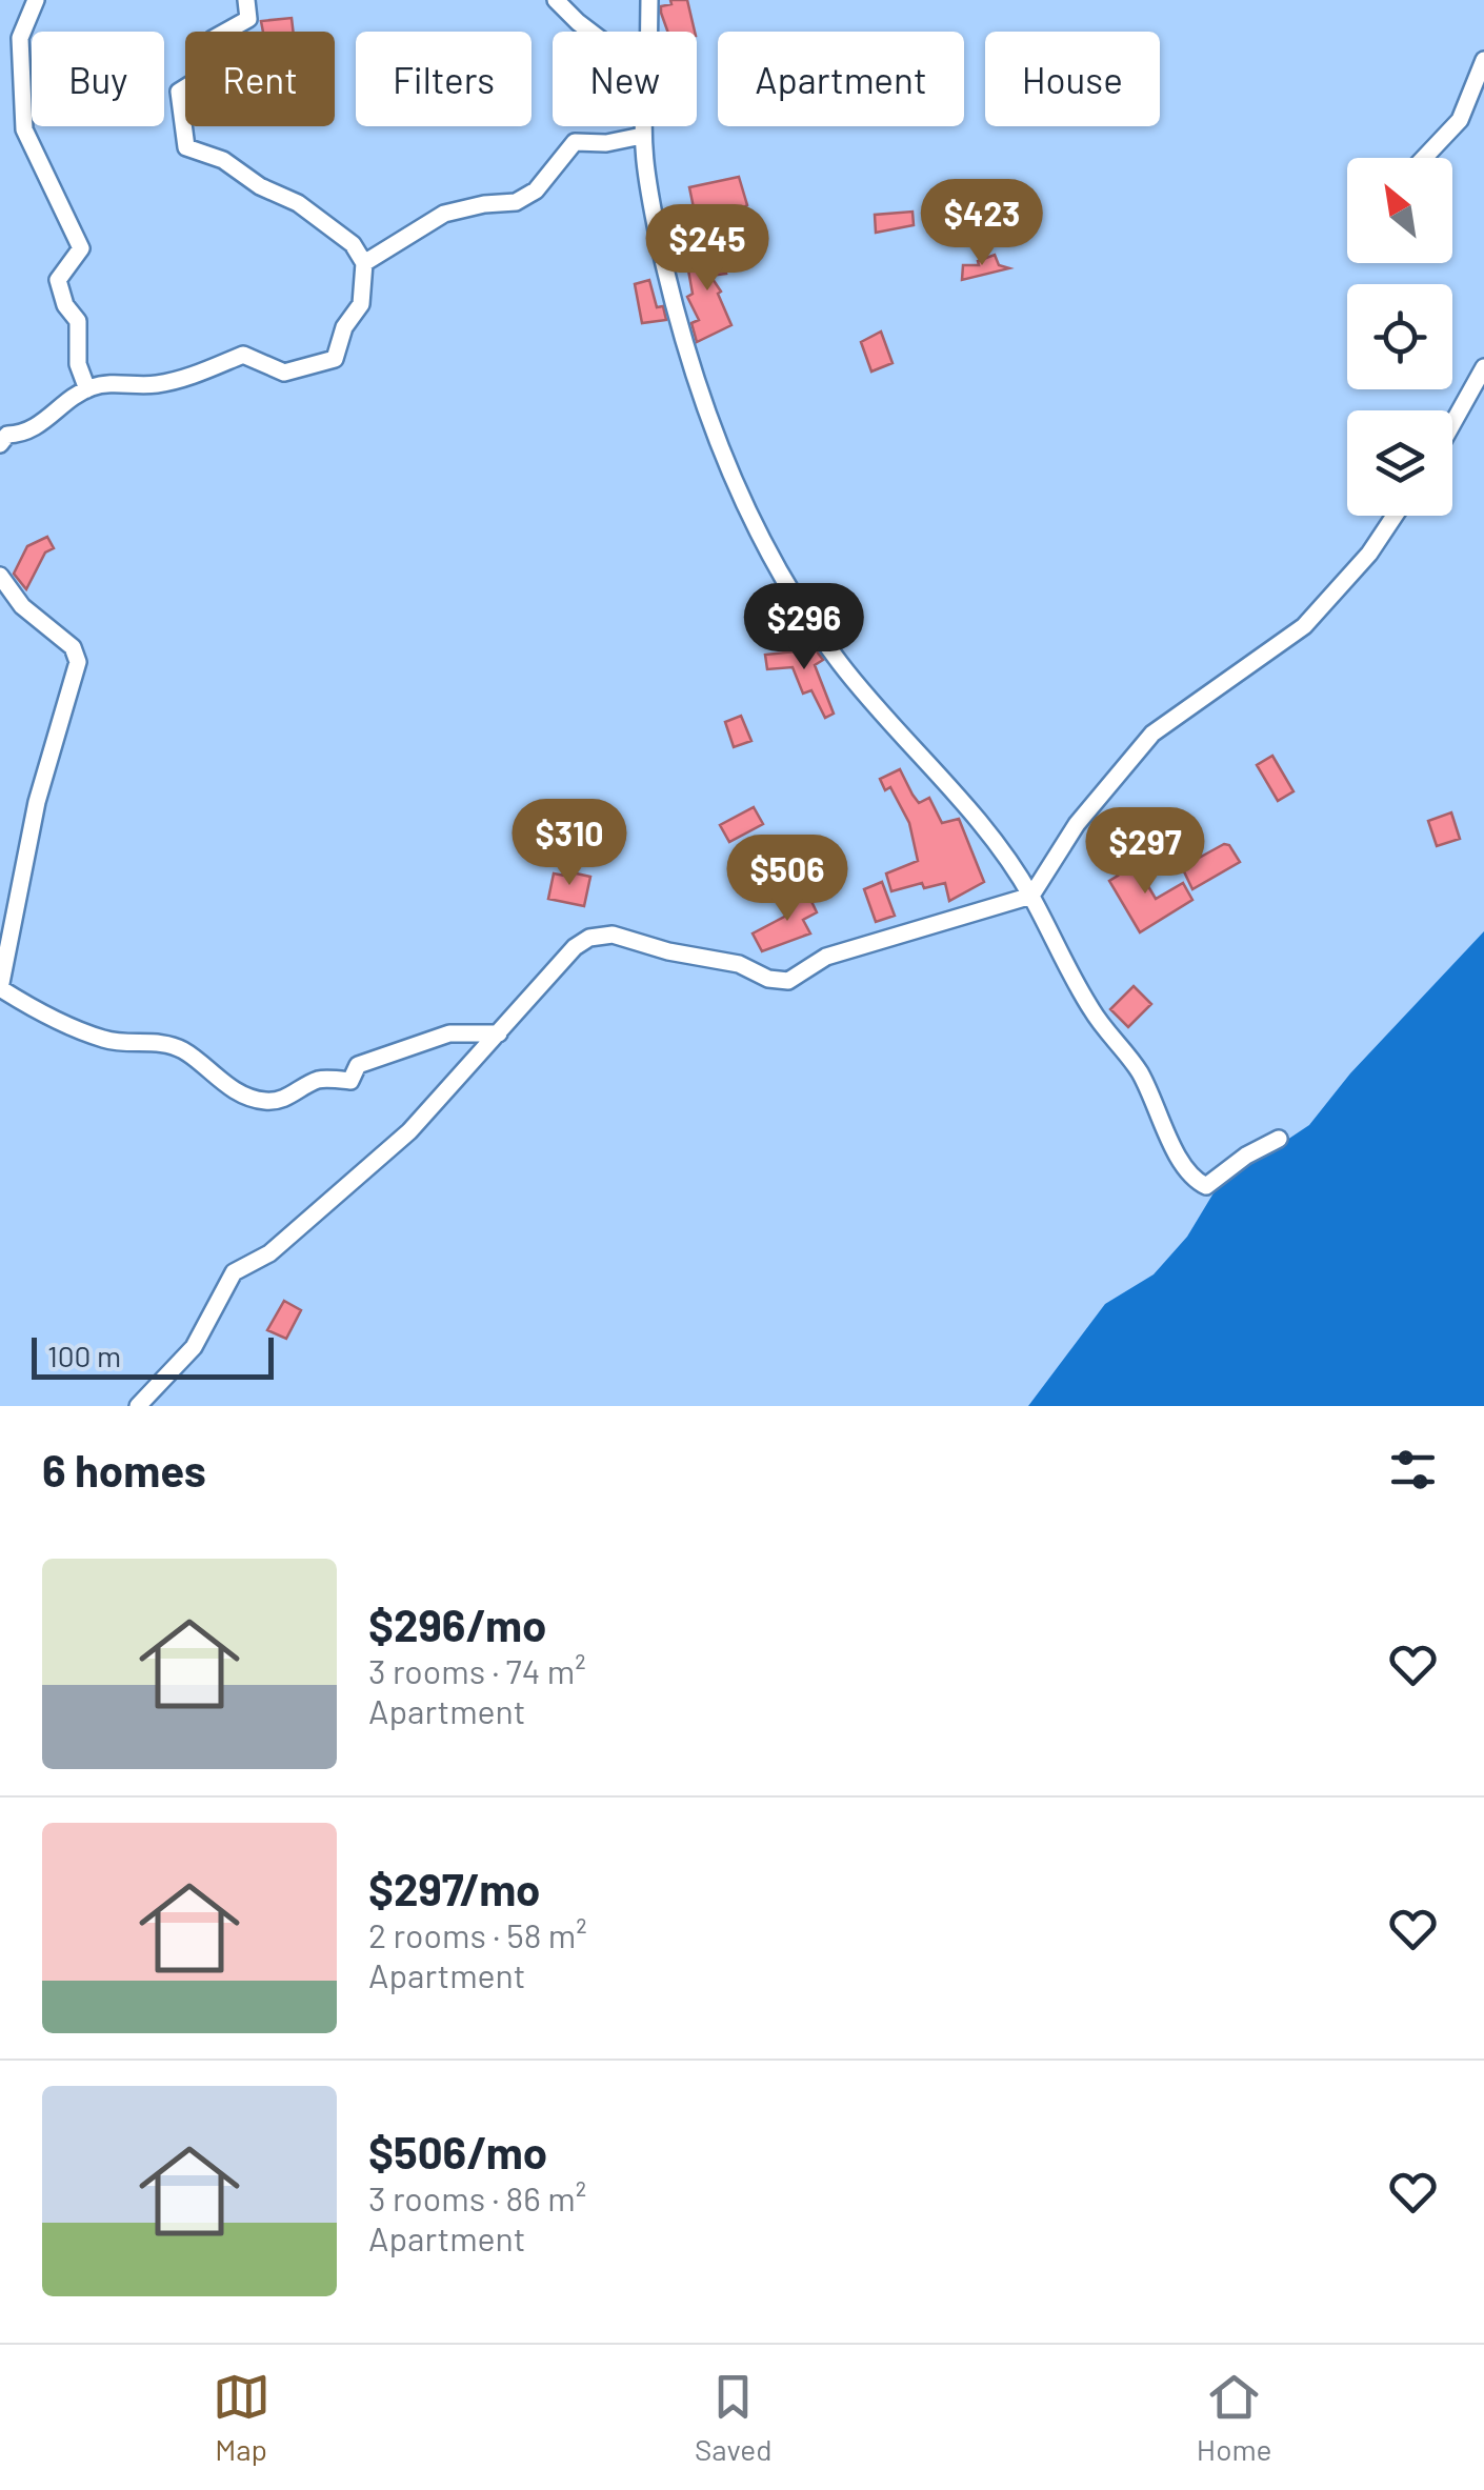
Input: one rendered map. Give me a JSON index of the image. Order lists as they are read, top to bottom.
{
  "scale_bar": "100 m",
  "north": "top left",
  "page": {
    "chip": [
      "Buy",
      "Rent",
      "Filters",
      "New",
      "Apartment",
      "House"
    ],
    "price": [
      "$423",
      "$245",
      "$296",
      "$310",
      "$297",
      "$506"
    ],
    "scale": "100 m",
    "heading": "6 homes",
    "list": [
      {
        "name": "$296/mo",
        "note": "3 rooms · 74 m² · Apartment"
      },
      {
        "name": "$297/mo",
        "note": "2 rooms · 58 m² · Apartment"
      },
      {
        "name": "$506/mo",
        "note": "3 rooms · 86 m² · Apartment"
      }
    ],
    "tabs": ["Map", "Saved", "Home"]
  }
}
